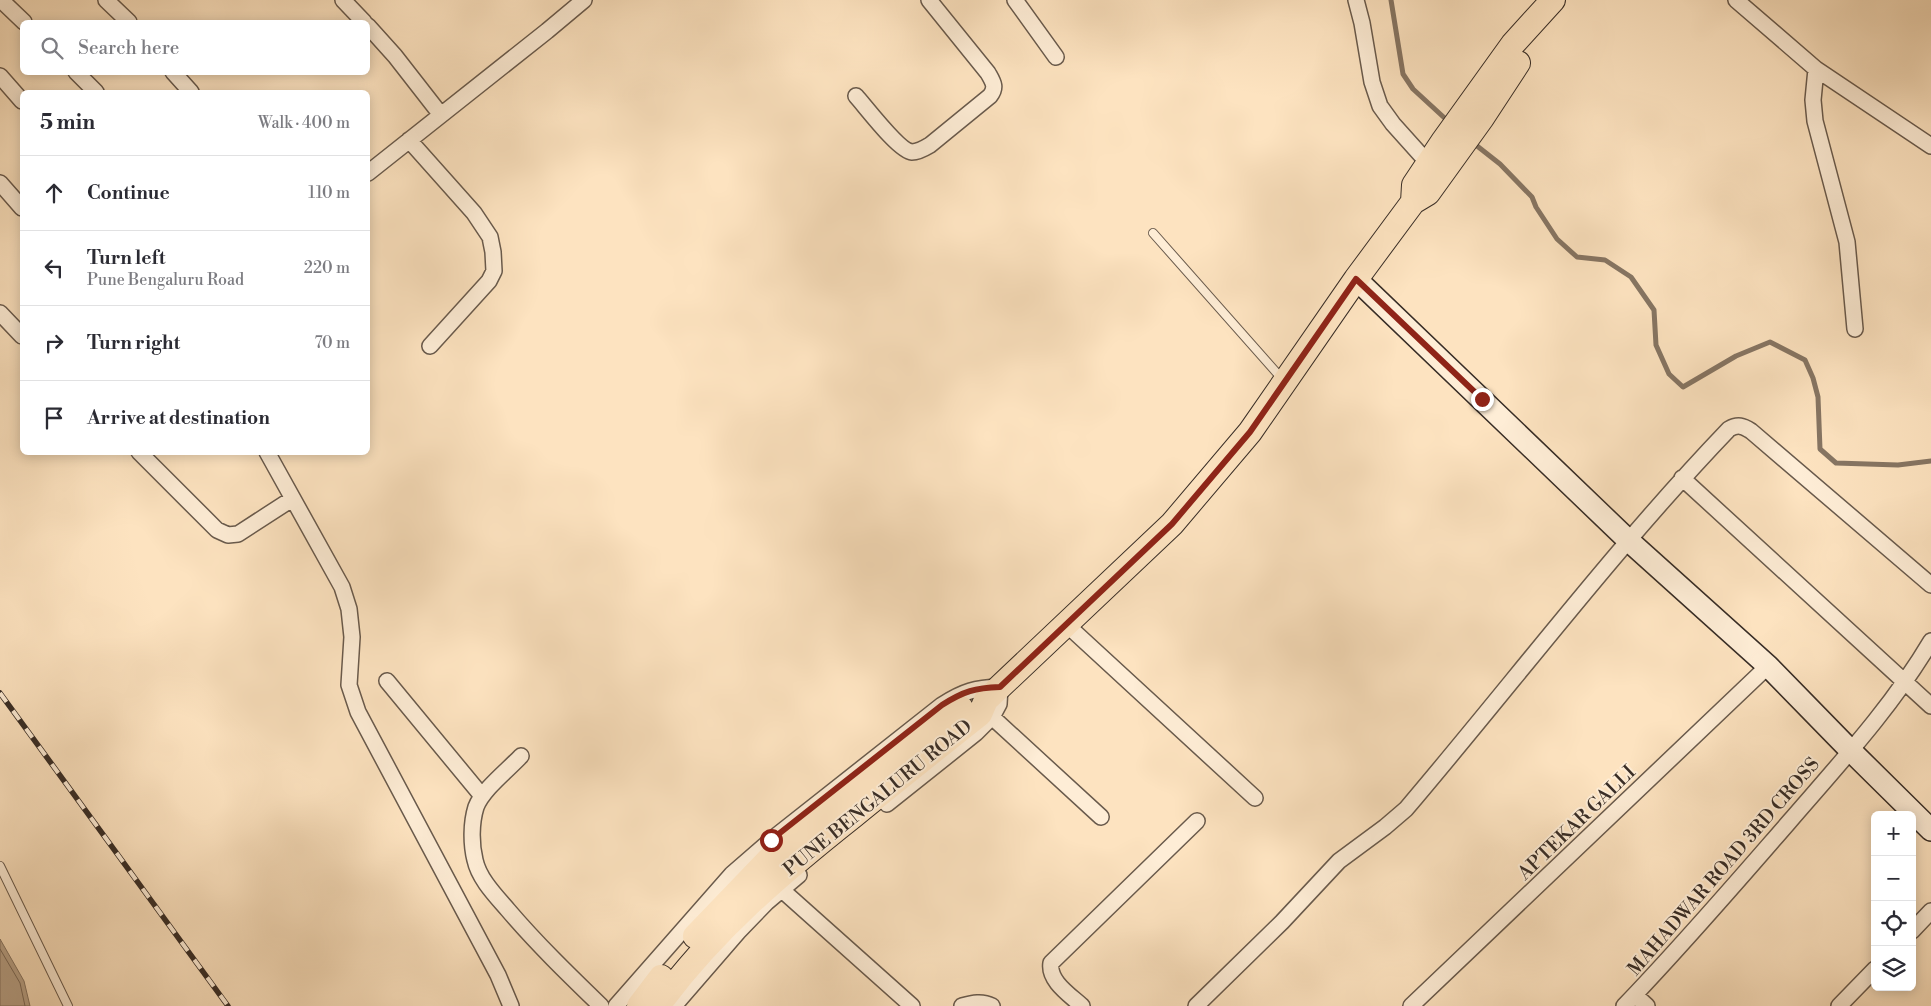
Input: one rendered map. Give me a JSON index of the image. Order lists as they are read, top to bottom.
{
  "streets": {
    "main road": ["PUNE BENGALURU ROAD"],
    "street": ["APTEKAR GALLI", "MAHADWAR ROAD 3RD CROSS"]
  },
  "page": {
    "search": "Search here",
    "heading": ["5 min", "Walk · 400 m"],
    "list": [
      ["Continue", "110 m"],
      ["Turn left", "Pune Bengaluru Road", "220 m"],
      ["Turn right", "70 m"],
      "Arrive at destination"
    ],
    "map_buttons": ["+", "−"]
  }
}
